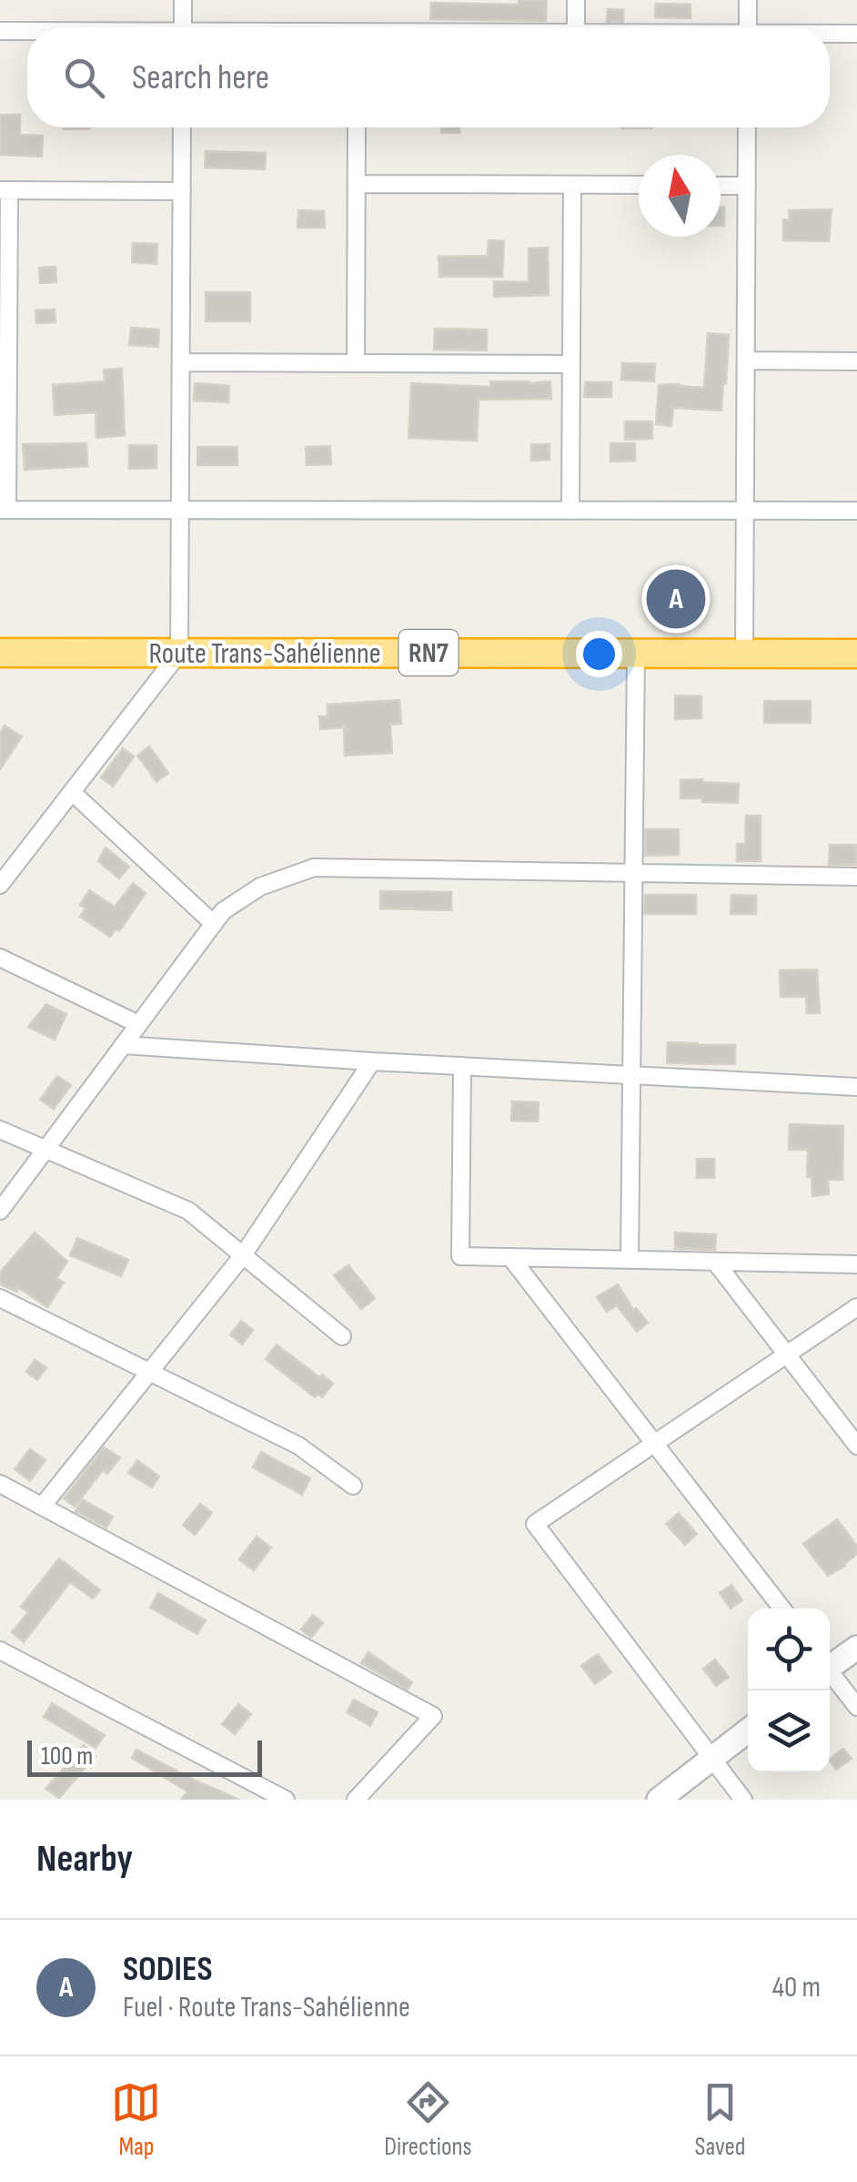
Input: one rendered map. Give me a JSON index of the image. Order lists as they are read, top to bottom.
{
  "streets": {
    "highway": ["Route Trans-Sahélienne", "RN7"]
  },
  "scale_bar": "100 m",
  "north": "top",
  "page": {
    "search": "Search here",
    "pins": "A",
    "scale": "100 m",
    "heading": "Nearby",
    "list": [
      {
        "mark": "A",
        "name": "SODIES",
        "note": "Fuel · Route Trans-Sahélienne",
        "value": "40 m"
      }
    ],
    "nav": ["Map", "Directions", "Saved"]
  }
}
